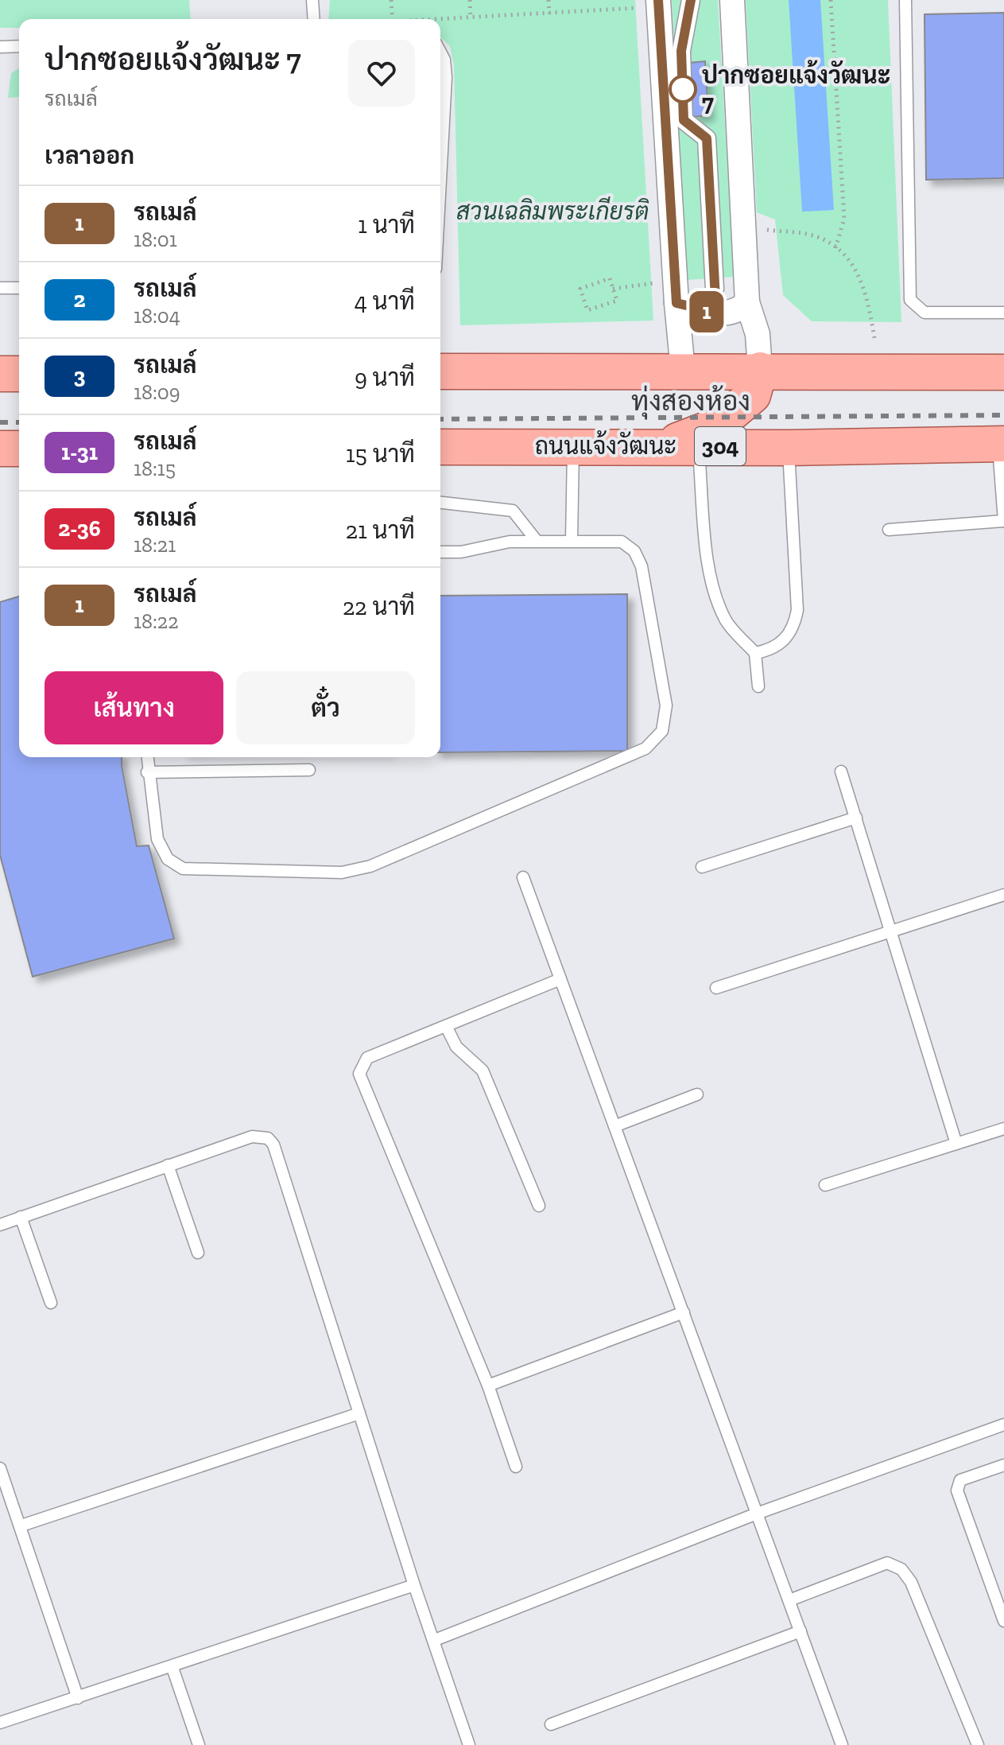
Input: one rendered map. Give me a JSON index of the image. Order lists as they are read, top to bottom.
{
  "streets": {
    "main road": ["ถนนแจ้งวัฒนะ", "304"]
  },
  "districts": ["ทุ่งสองห้อง"],
  "parks": ["สวนเฉลิมพระเกียรติ"],
  "places": ["ปากซอยแจ้งวัฒนะ 7"],
  "lines": ["bus line 1"],
  "page": {
    "on_map": "1",
    "heading": [
      ["ปากซอยแจ้งวัฒนะ 7", "รถเมล์"],
      "เวลาออก"
    ],
    "list": [
      {
        "mark": "1",
        "name": "รถเมล์",
        "note": "18:01",
        "value": "1 นาที"
      },
      {
        "mark": "2",
        "name": "รถเมล์",
        "note": "18:04",
        "value": "4 นาที"
      },
      {
        "mark": "3",
        "name": "รถเมล์",
        "note": "18:09",
        "value": "9 นาที"
      },
      {
        "mark": "1-31",
        "name": "รถเมล์",
        "note": "18:15",
        "value": "15 นาที"
      },
      {
        "mark": "2-36",
        "name": "รถเมล์",
        "note": "18:21",
        "value": "21 นาที"
      },
      {
        "mark": "1",
        "name": "รถเมล์",
        "note": "18:22",
        "value": "22 นาที"
      }
    ],
    "buttons": ["เส้นทาง", "ตั๋ว"]
  }
}
